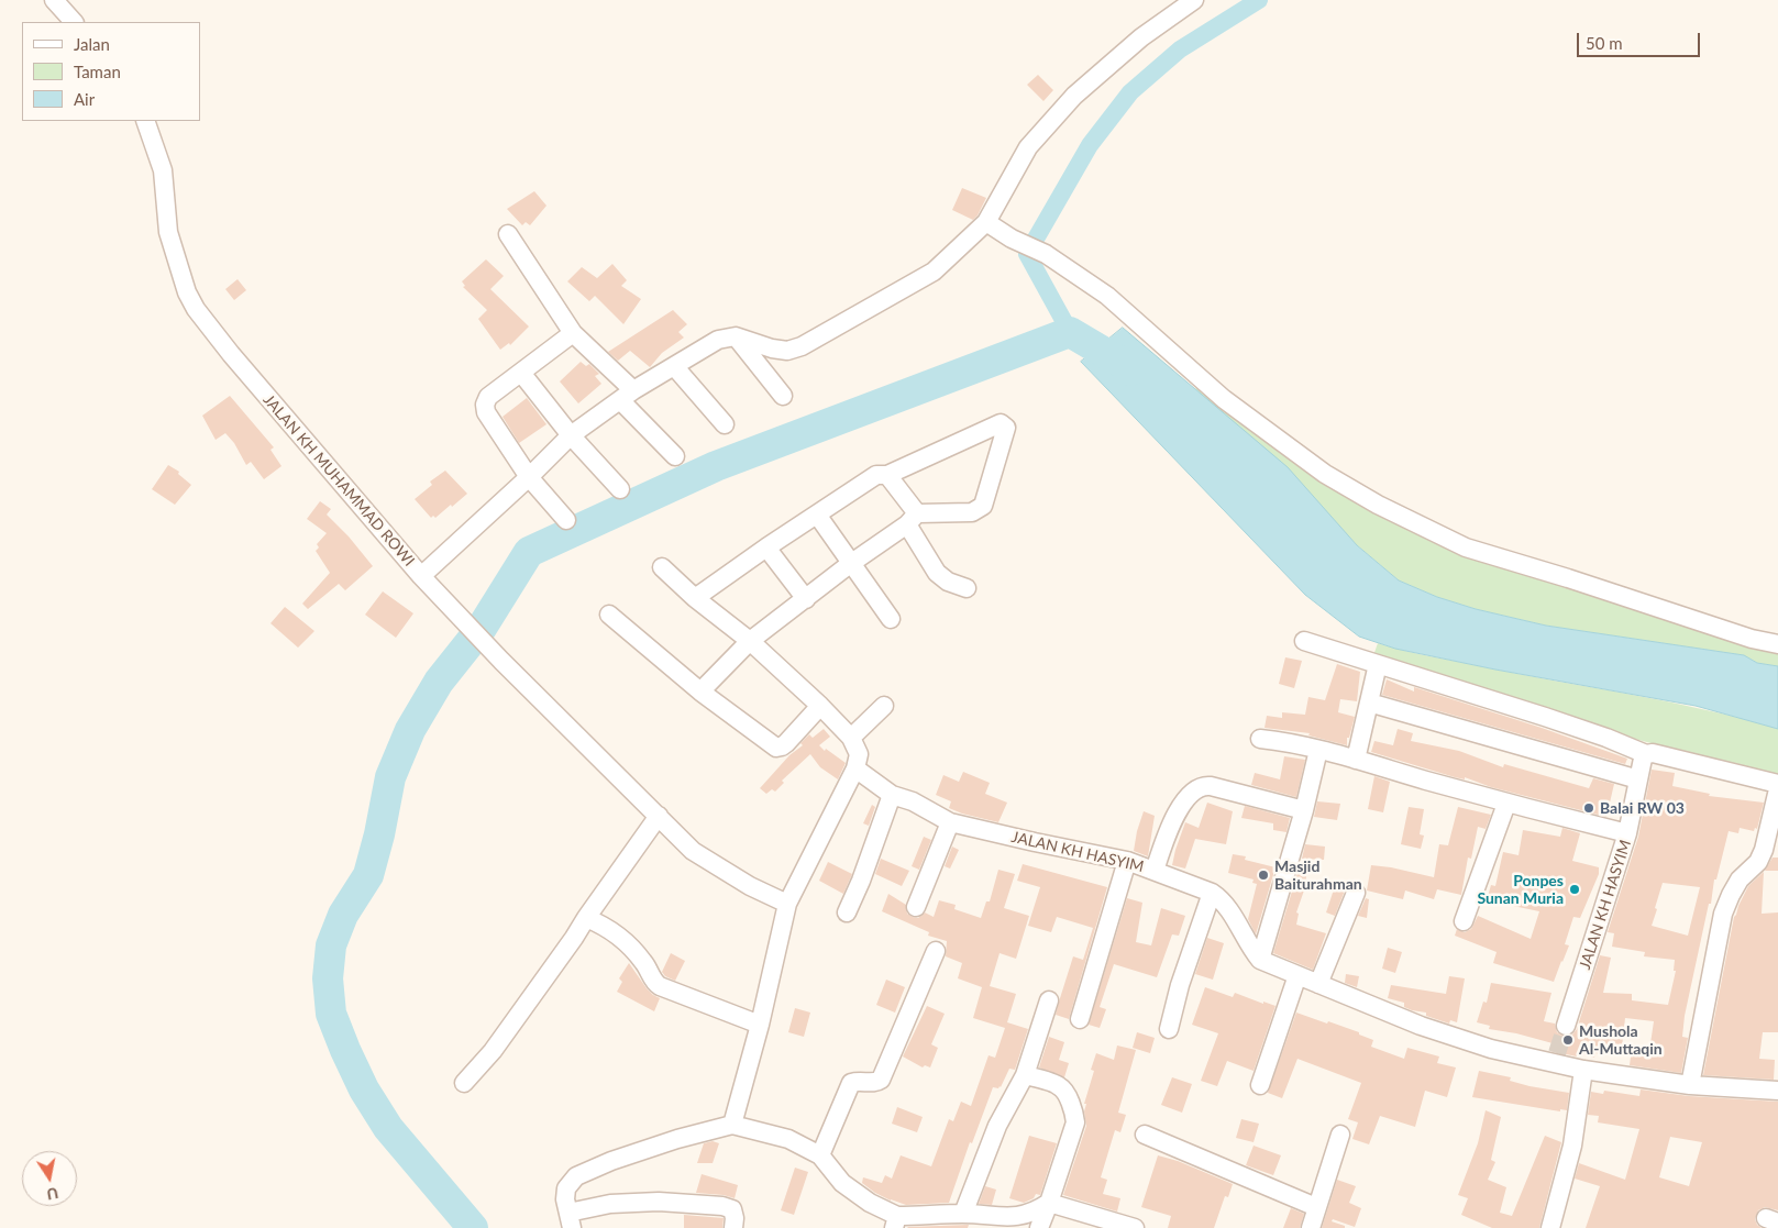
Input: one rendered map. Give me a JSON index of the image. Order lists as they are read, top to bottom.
{
  "streets": {
    "street": ["JALAN KH MUHAMMAD ROWI", "JALAN KH HASYIM"]
  },
  "places": [
    "Balai RW 03",
    "Masjid Baiturahman",
    "Ponpes Sunan Muria",
    "Mushola Al-Muttaqin"
  ],
  "legend": ["Jalan", "Taman", "Air"],
  "scale_bar": "50 m",
  "north": "bottom"
}
